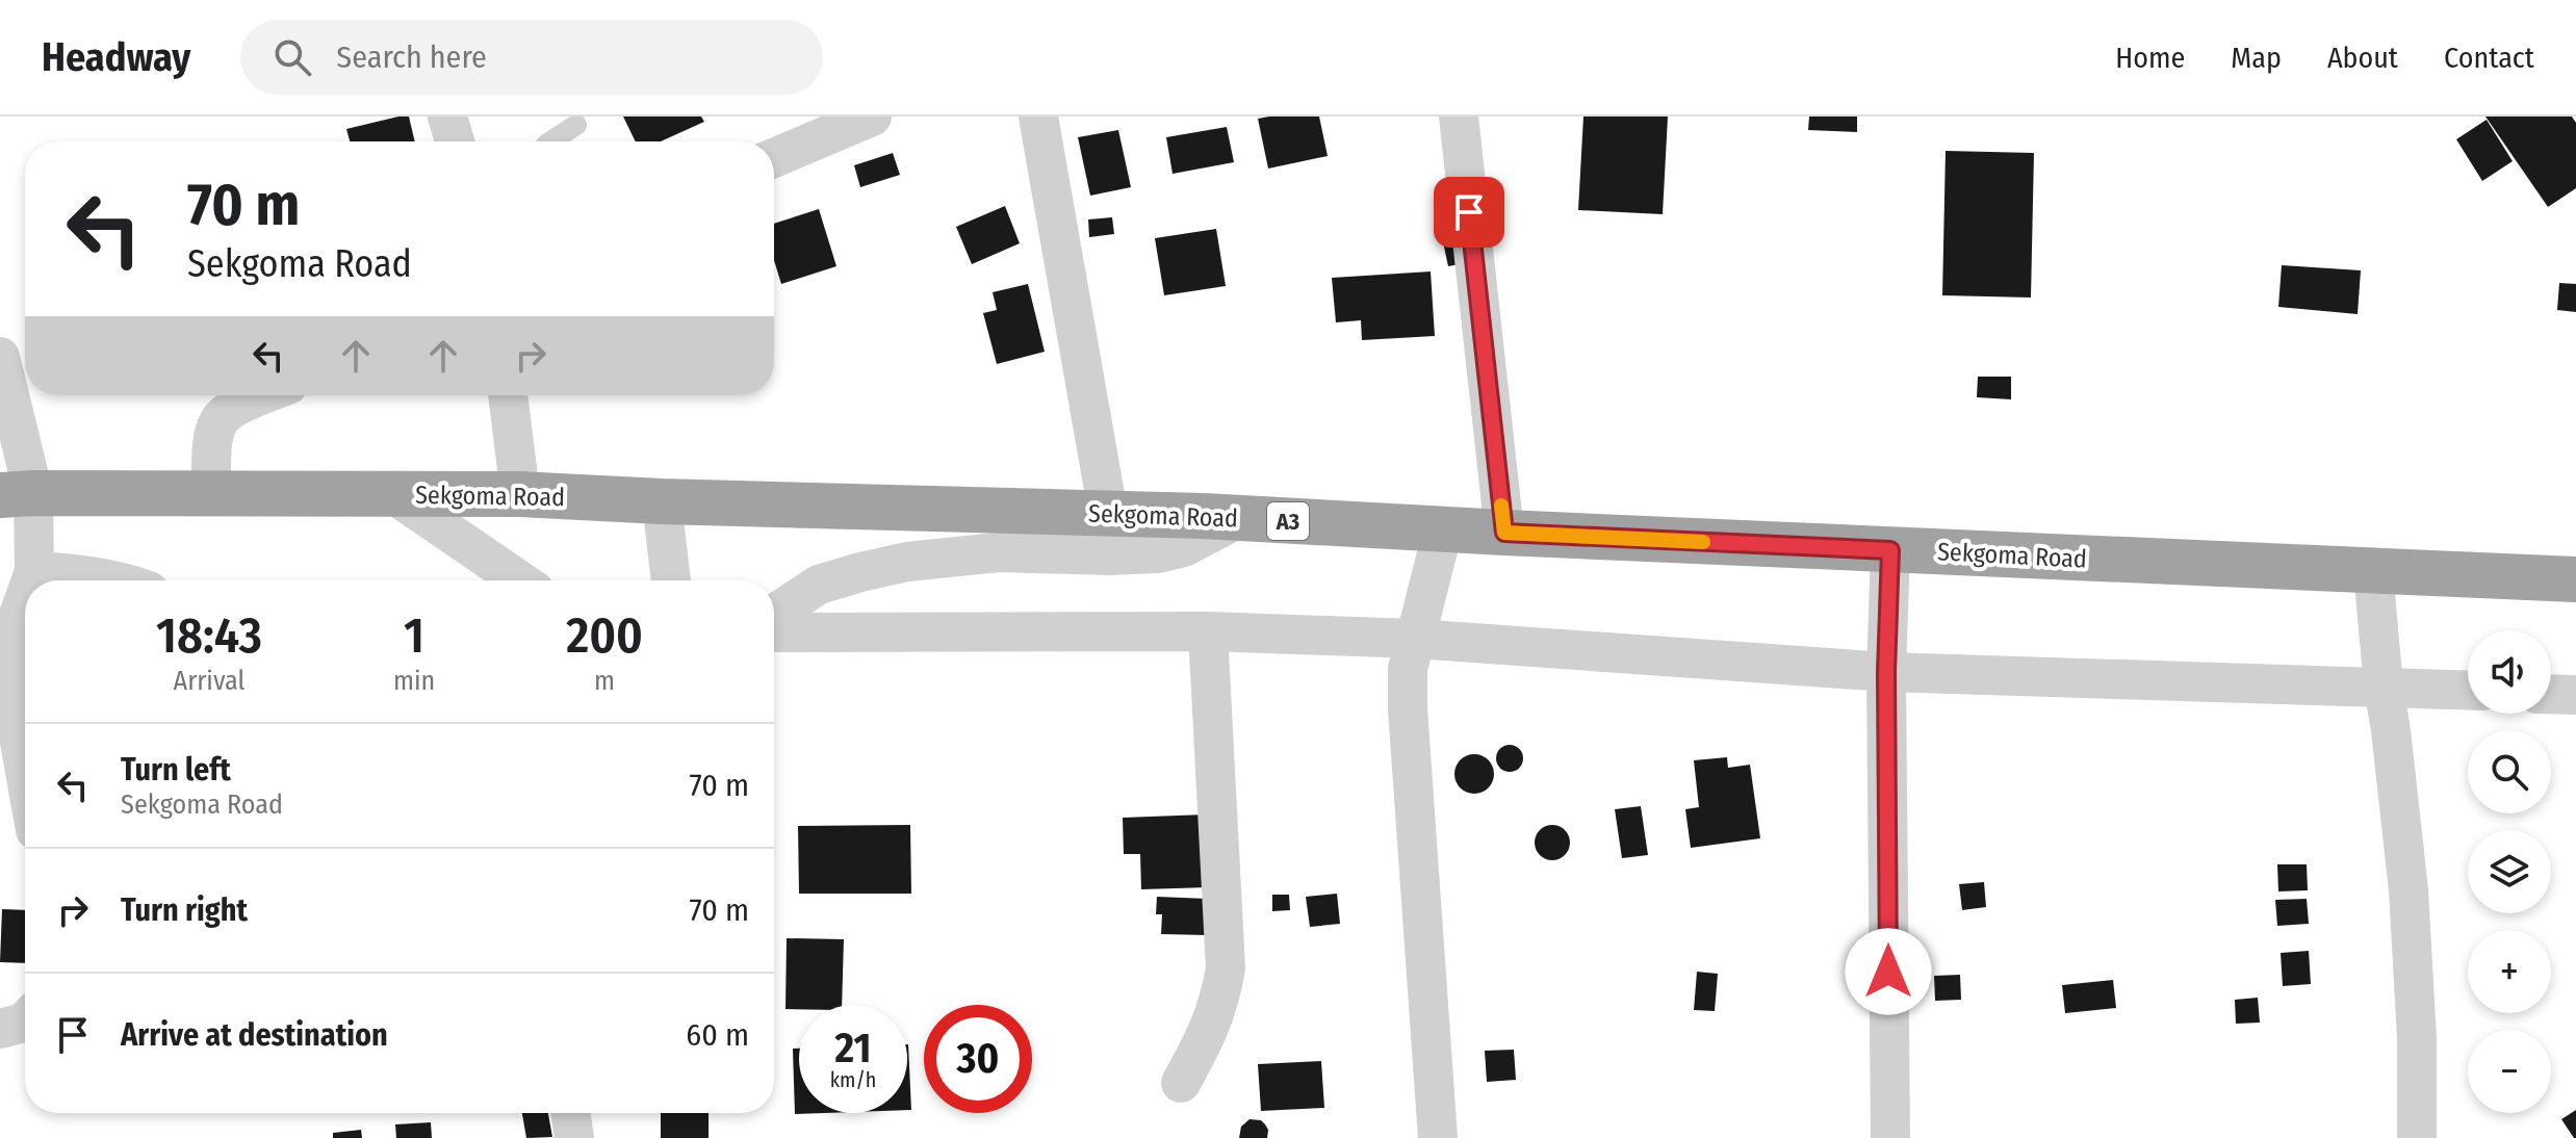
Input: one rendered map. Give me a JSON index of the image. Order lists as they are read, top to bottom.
{
  "streets": {
    "highway": ["Sekgoma Road", "A3"]
  },
  "page": {
    "header": "Headway",
    "search": "Search here",
    "nav": [
      "Home",
      "Map",
      "About",
      "Contact"
    ],
    "turn": ["70 m", "Sekgoma Road"],
    "eta": [
      "18:43",
      "Arrival",
      "1",
      "min",
      "200",
      "m"
    ],
    "map_buttons": ["+", "−"],
    "list": [
      {
        "name": "Turn left",
        "note": "Sekgoma Road",
        "value": "70 m"
      },
      {
        "name": "Turn right",
        "value": "70 m"
      },
      {
        "name": "Arrive at destination",
        "value": "60 m"
      }
    ],
    "speed": "21 km/h",
    "limit": "30"
  }
}
